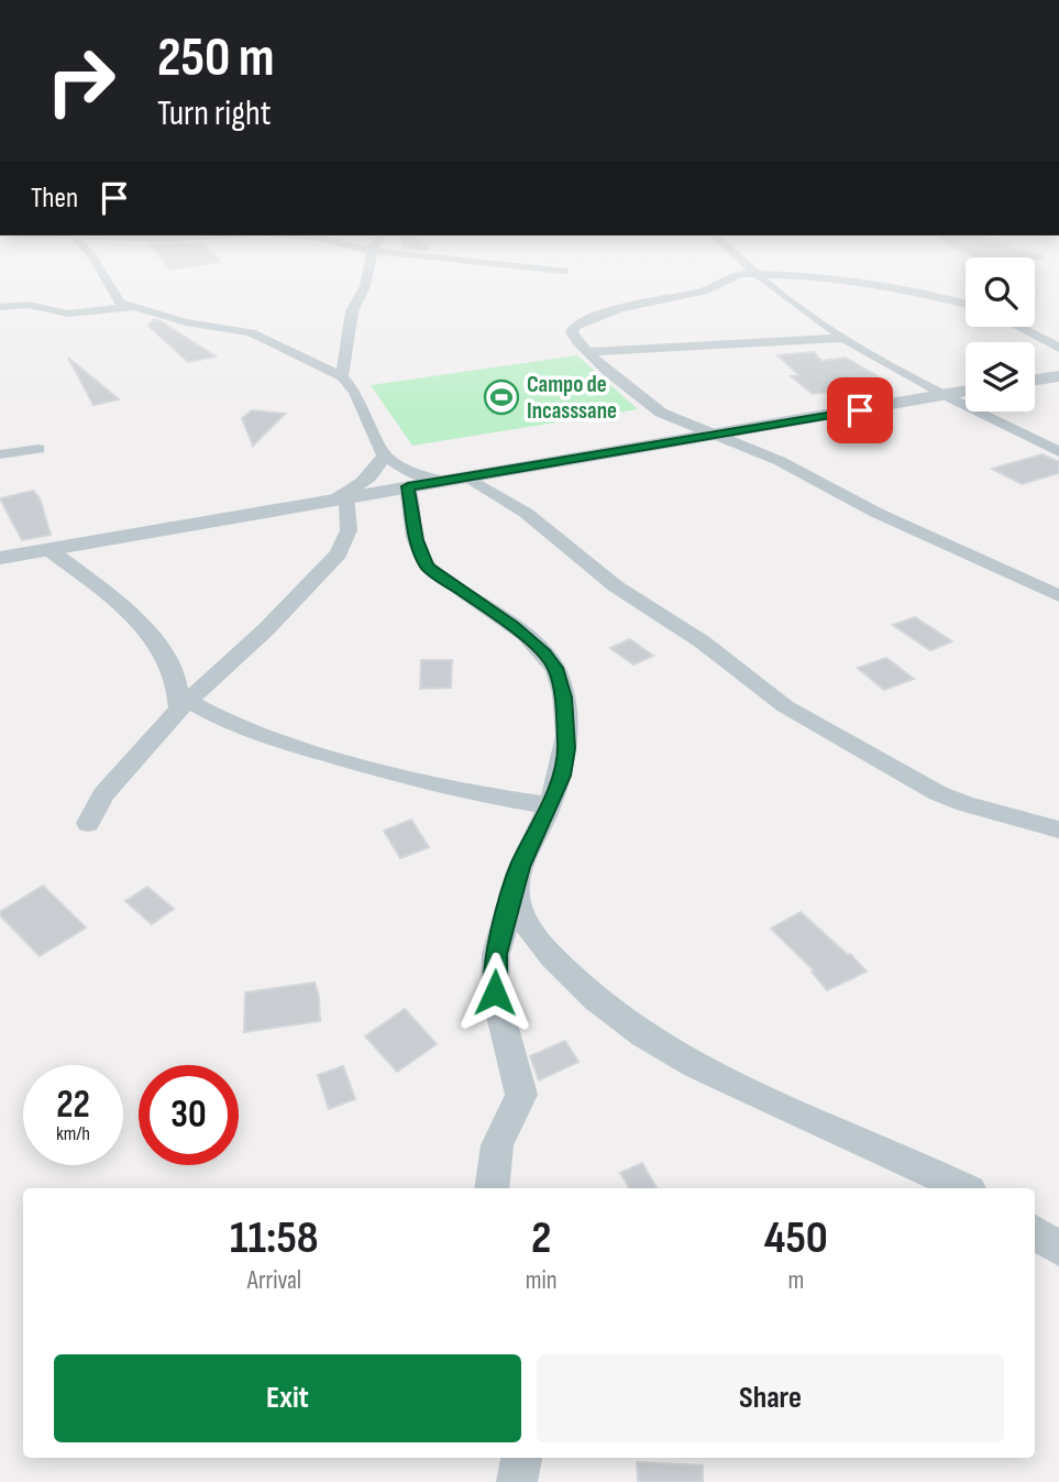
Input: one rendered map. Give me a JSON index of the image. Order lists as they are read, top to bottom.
{
  "places": {
    "sports": ["Campo de Incasssane"]
  },
  "page": {
    "turn": ["250 m", "Turn right"],
    "then": "Then",
    "speed": "22 km/h",
    "limit": "30",
    "eta": [
      "11:58",
      "Arrival",
      "2",
      "min",
      "450",
      "m"
    ],
    "buttons": ["Exit", "Share"]
  }
}
